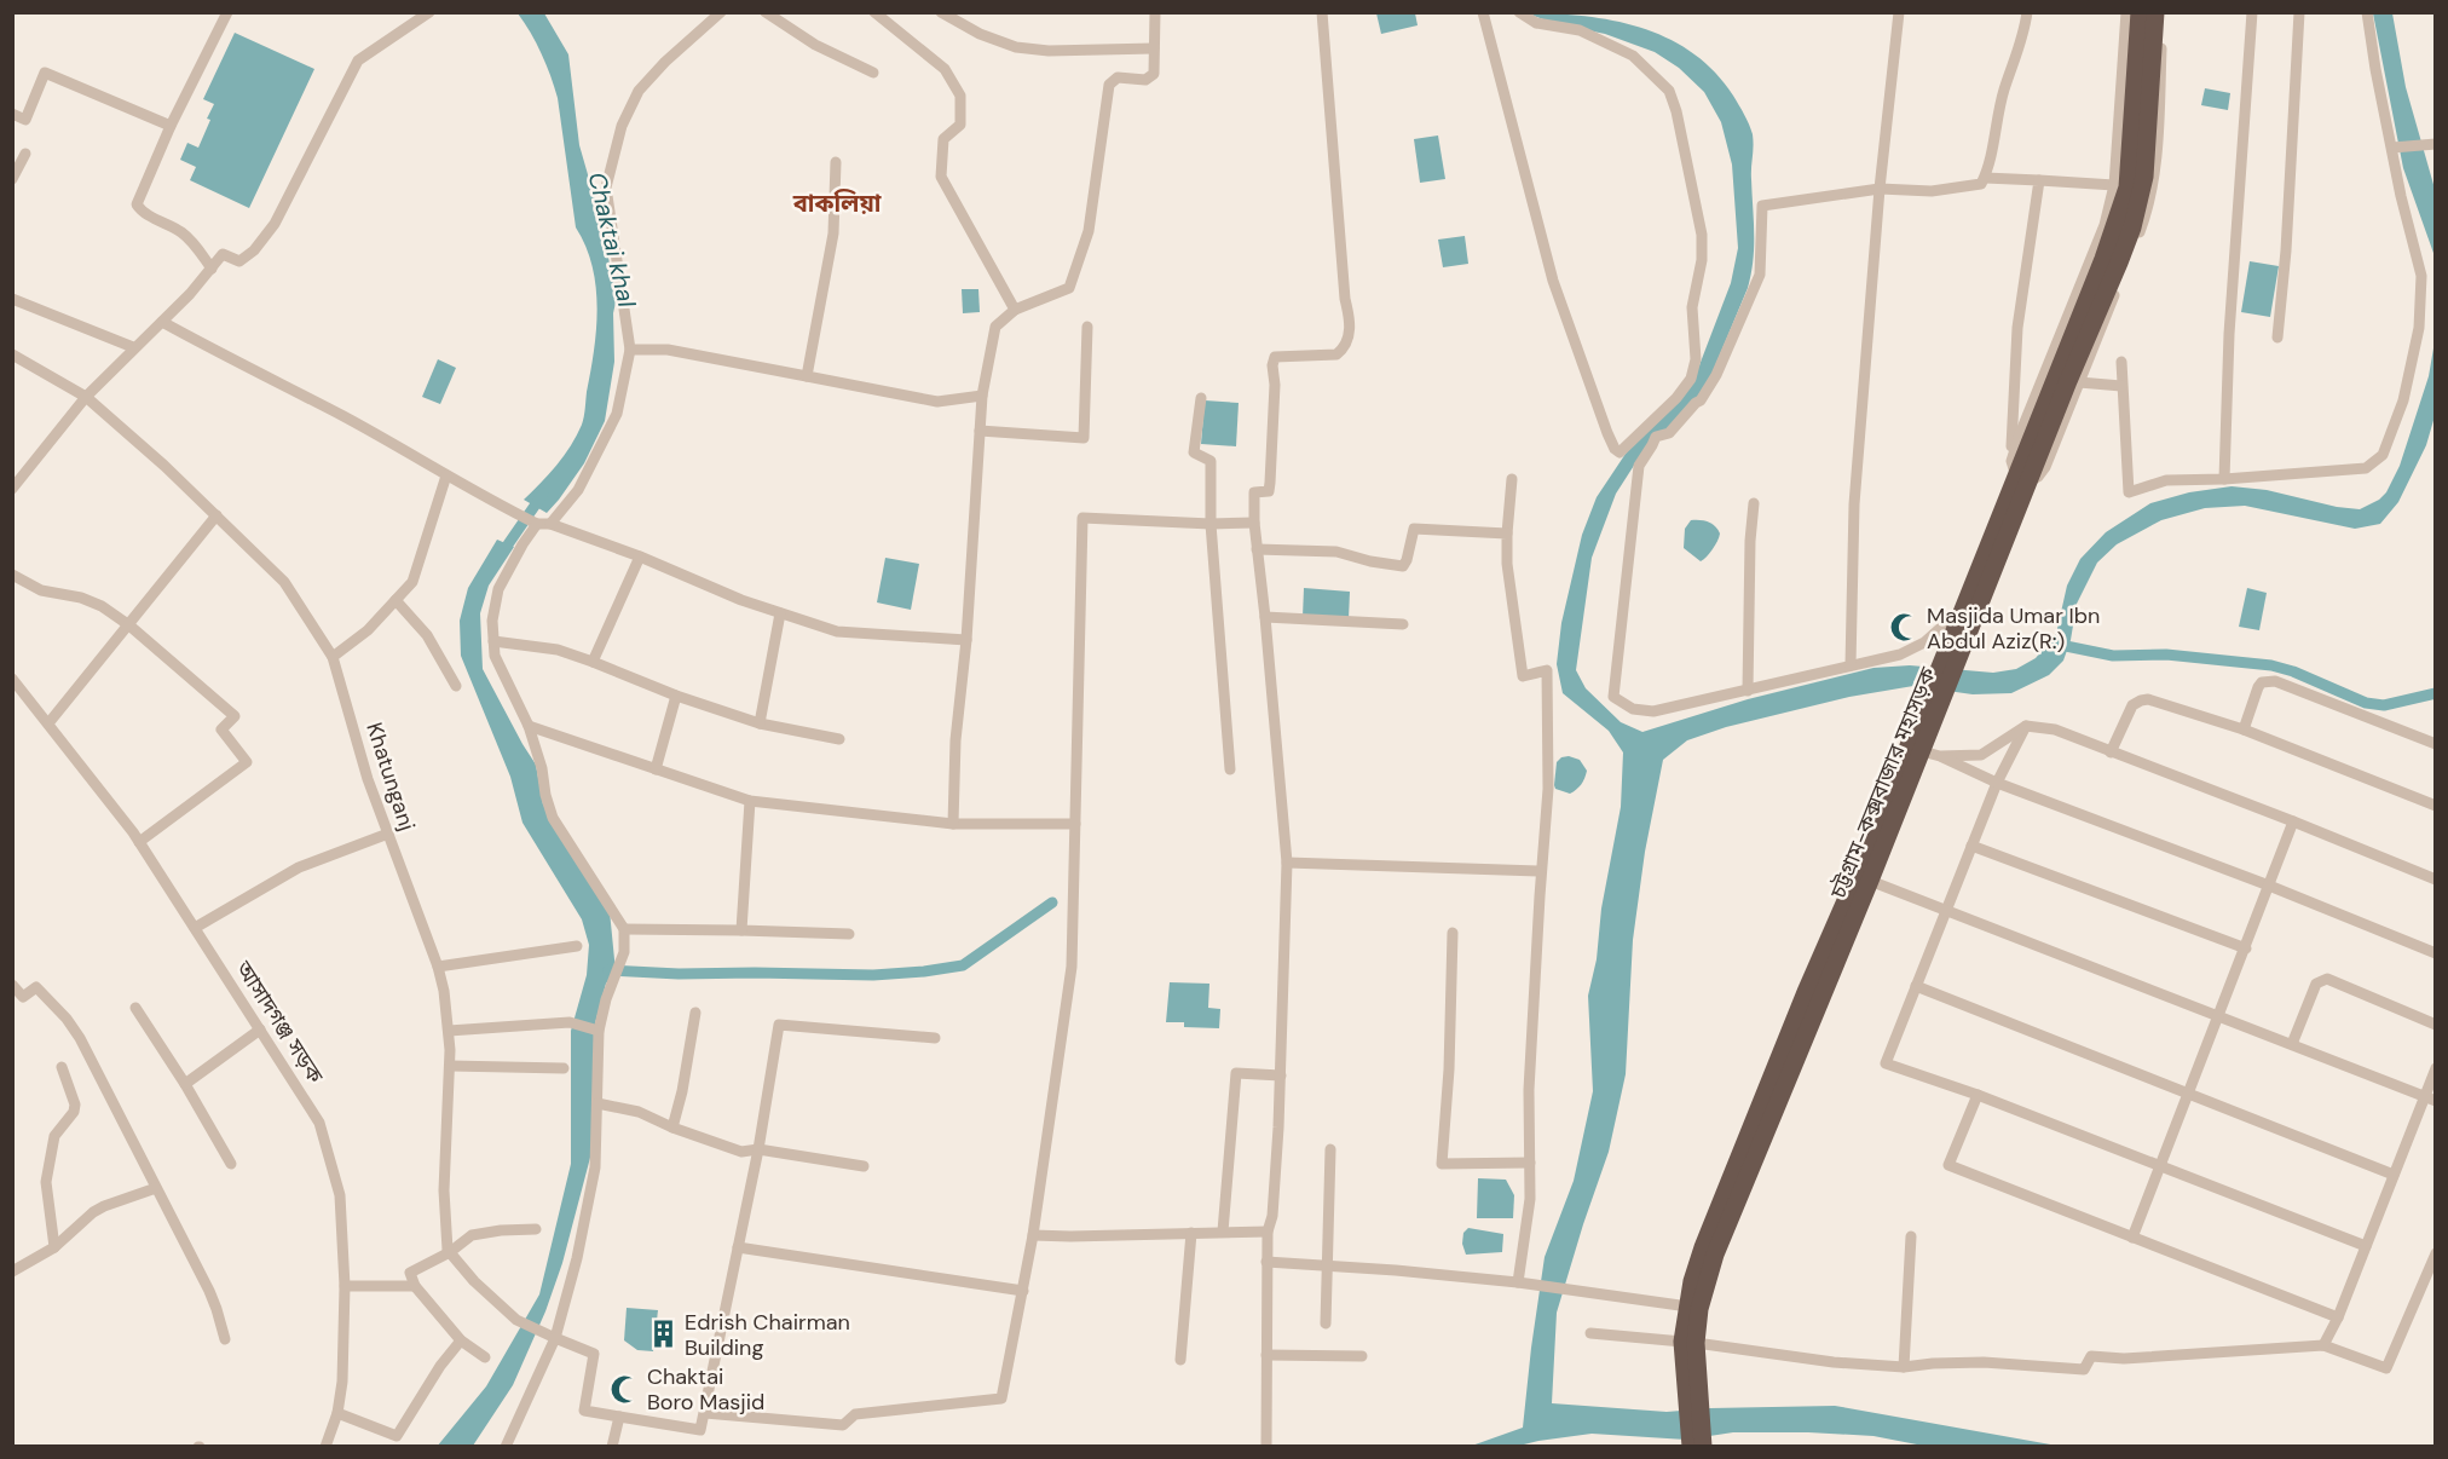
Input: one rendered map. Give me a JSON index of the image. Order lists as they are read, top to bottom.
{
  "streets": {
    "highway": ["চট্টগ্রাম-কক্সবাজার মহাসড়ক"],
    "street": ["Khatunganj", "আসাদগঞ্জ সড়ক"]
  },
  "districts": ["বাকলিয়া"],
  "water": ["Chaktai khal"],
  "places": {
    "mosque": ["Masjida Umar Ibn Abdul Aziz(R:)", "Chaktai Boro Masjid"],
    "building": ["Edrish Chairman Building"]
  }
}
